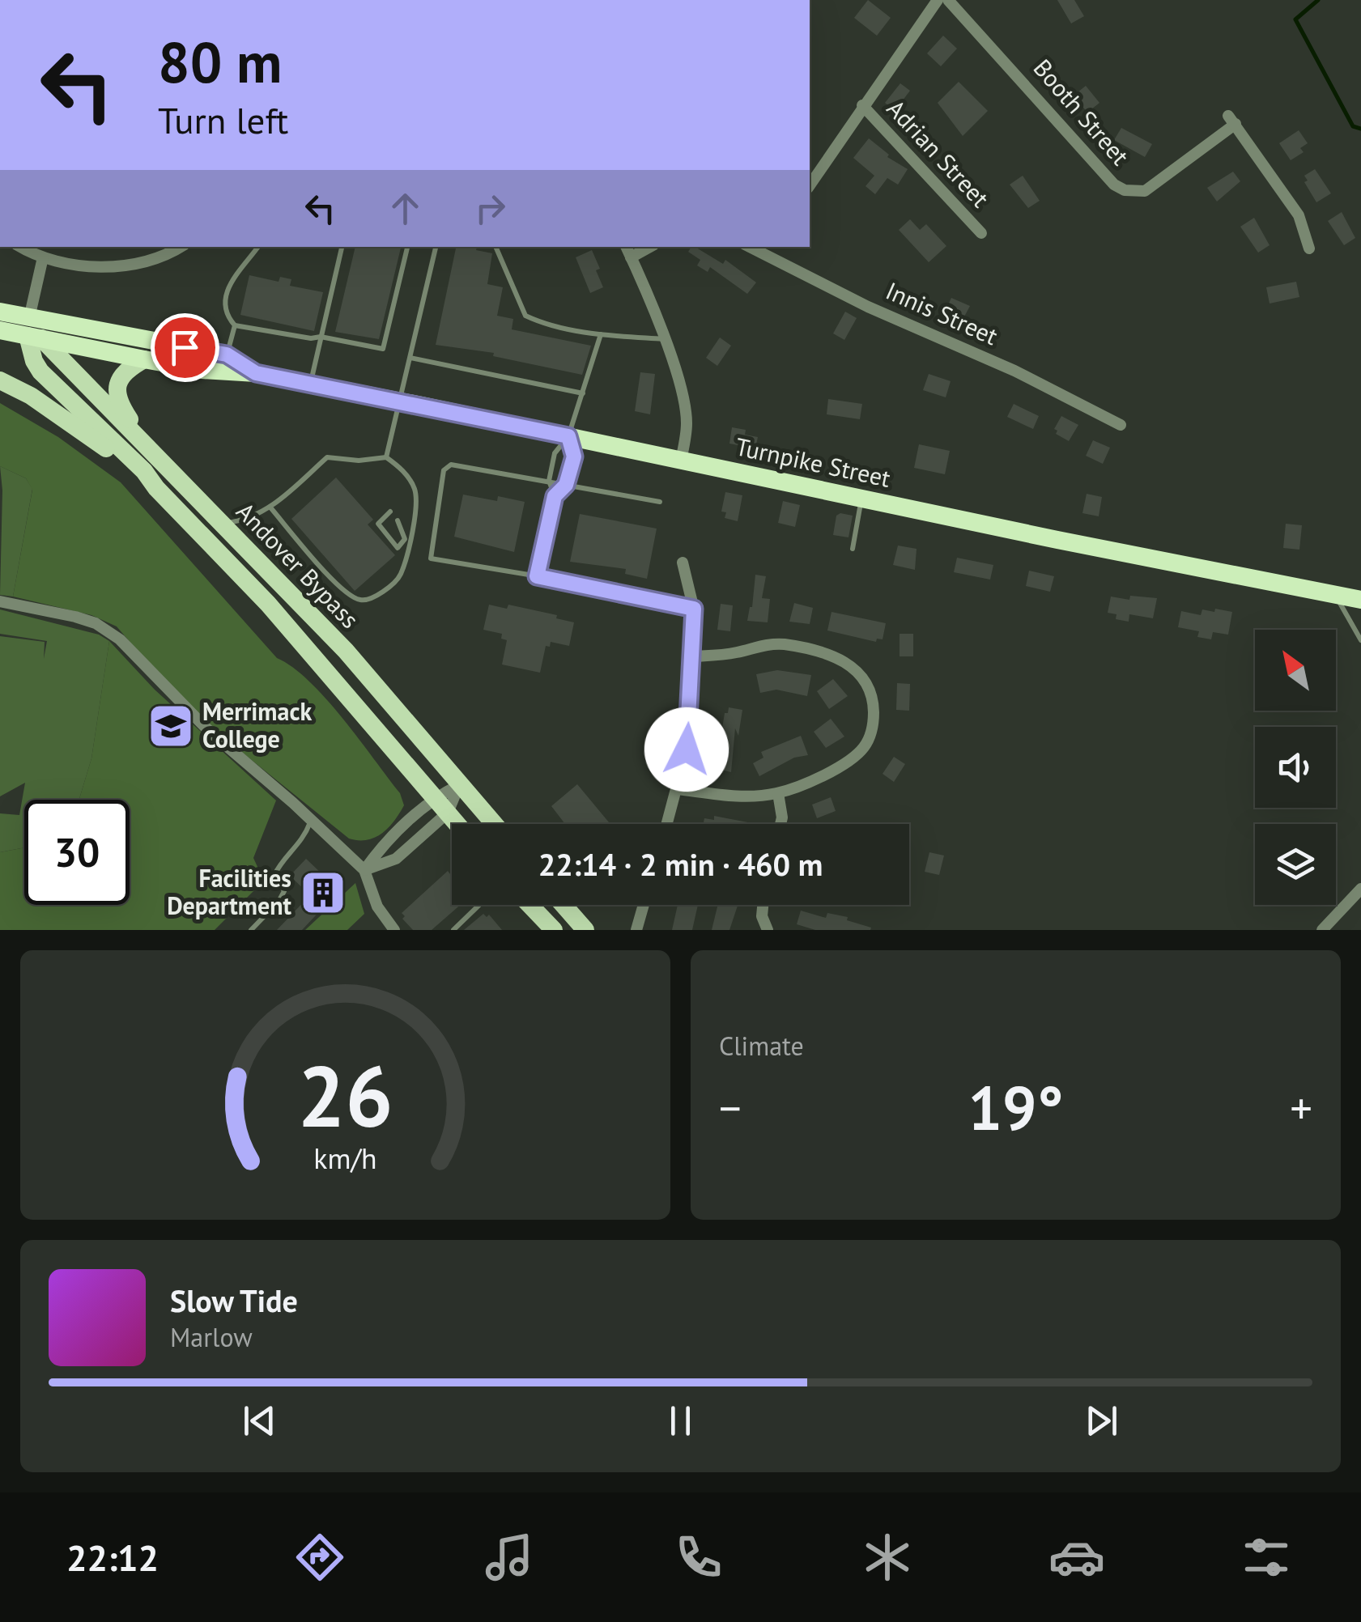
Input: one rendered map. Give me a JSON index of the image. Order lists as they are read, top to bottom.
{
  "streets": {
    "highway": ["Turnpike Street"],
    "main road": ["Andover Bypass"],
    "street": ["Booth Street", "Adrian Street", "Innis Street"]
  },
  "crossings": [
    ["Turnpike Street", "Andover Bypass"]
  ],
  "places": {
    "school or university": ["Merrimack College"],
    "building": ["Facilities Department"]
  },
  "north": "top left",
  "page": {
    "turn": ["80 m", "Turn left"],
    "limit": "30",
    "trip": "22:14 · 2 min · 460 m",
    "tile": "Climate",
    "heat": ["−", "19°", "+"],
    "song": ["Slow Tide", "Marlow"],
    "tabs": "22:12",
    "gauge": ["26", "km/h"]
  }
}
